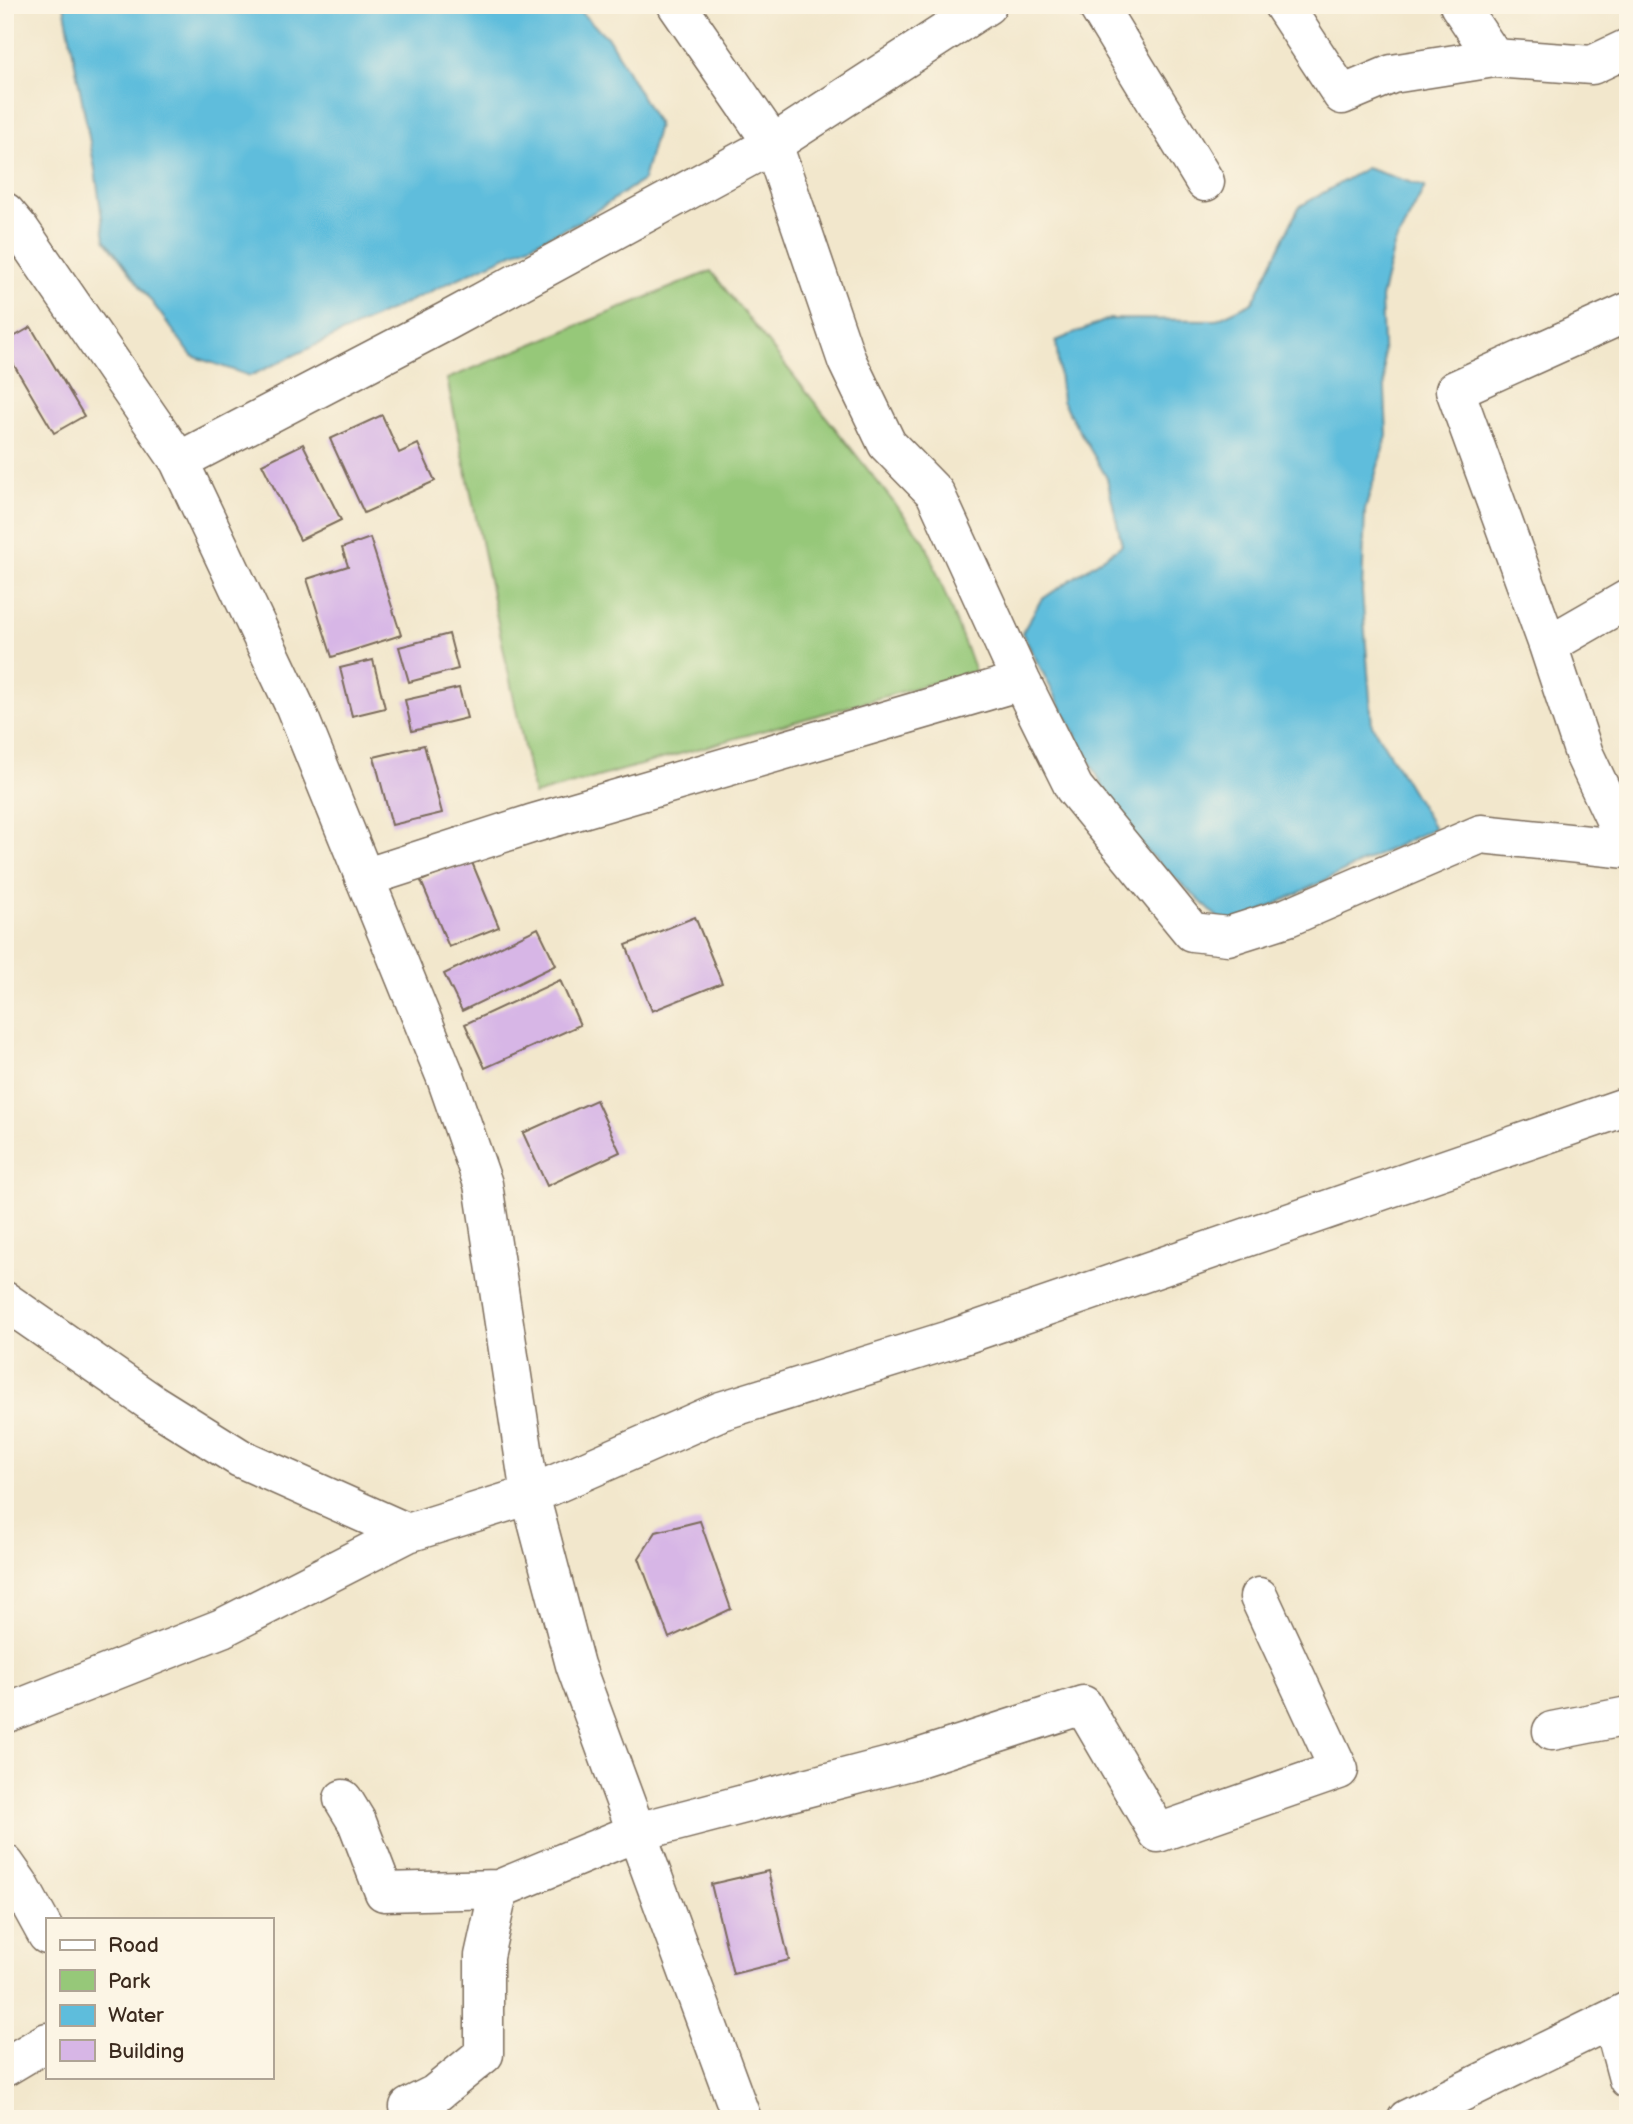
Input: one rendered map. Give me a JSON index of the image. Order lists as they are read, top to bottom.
{
  "legend": [
    "Road",
    "Park",
    "Water",
    "Building"
  ]
}
